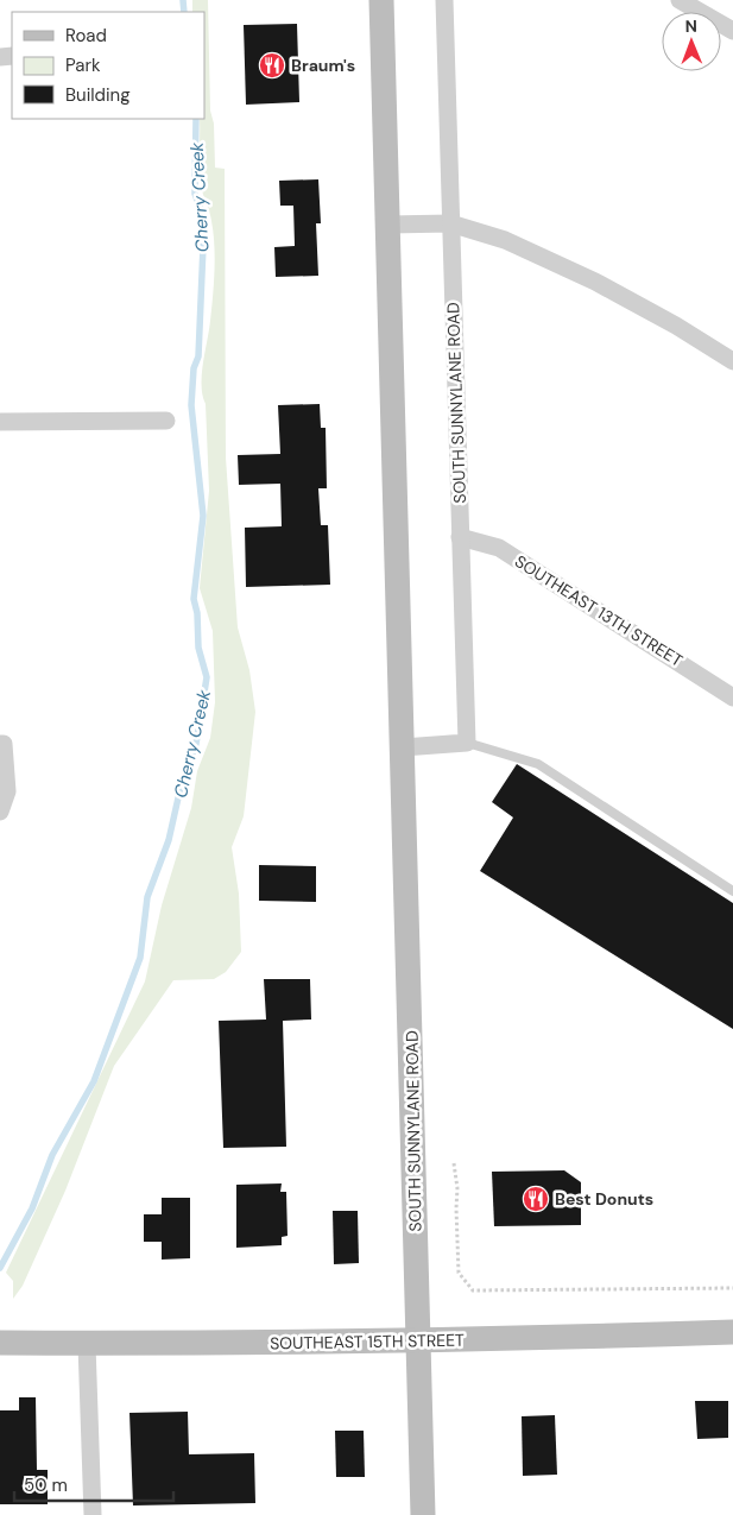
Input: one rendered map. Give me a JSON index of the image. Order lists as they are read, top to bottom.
{
  "streets": {
    "main road": ["SOUTH SUNNYLANE ROAD", "SOUTHEAST 15TH STREET"],
    "street": ["SOUTHEAST 13TH STREET"]
  },
  "crossings": [
    ["SOUTH SUNNYLANE ROAD", "SOUTHEAST 13TH STREET"],
    ["SOUTH SUNNYLANE ROAD", "SOUTHEAST 15TH STREET"]
  ],
  "water": ["Cherry Creek"],
  "places": {
    "restaurant": ["Braum's", "Best Donuts"]
  },
  "legend": ["Road", "Park", "Building"],
  "scale_bar": "50 m",
  "north": "top"
}
